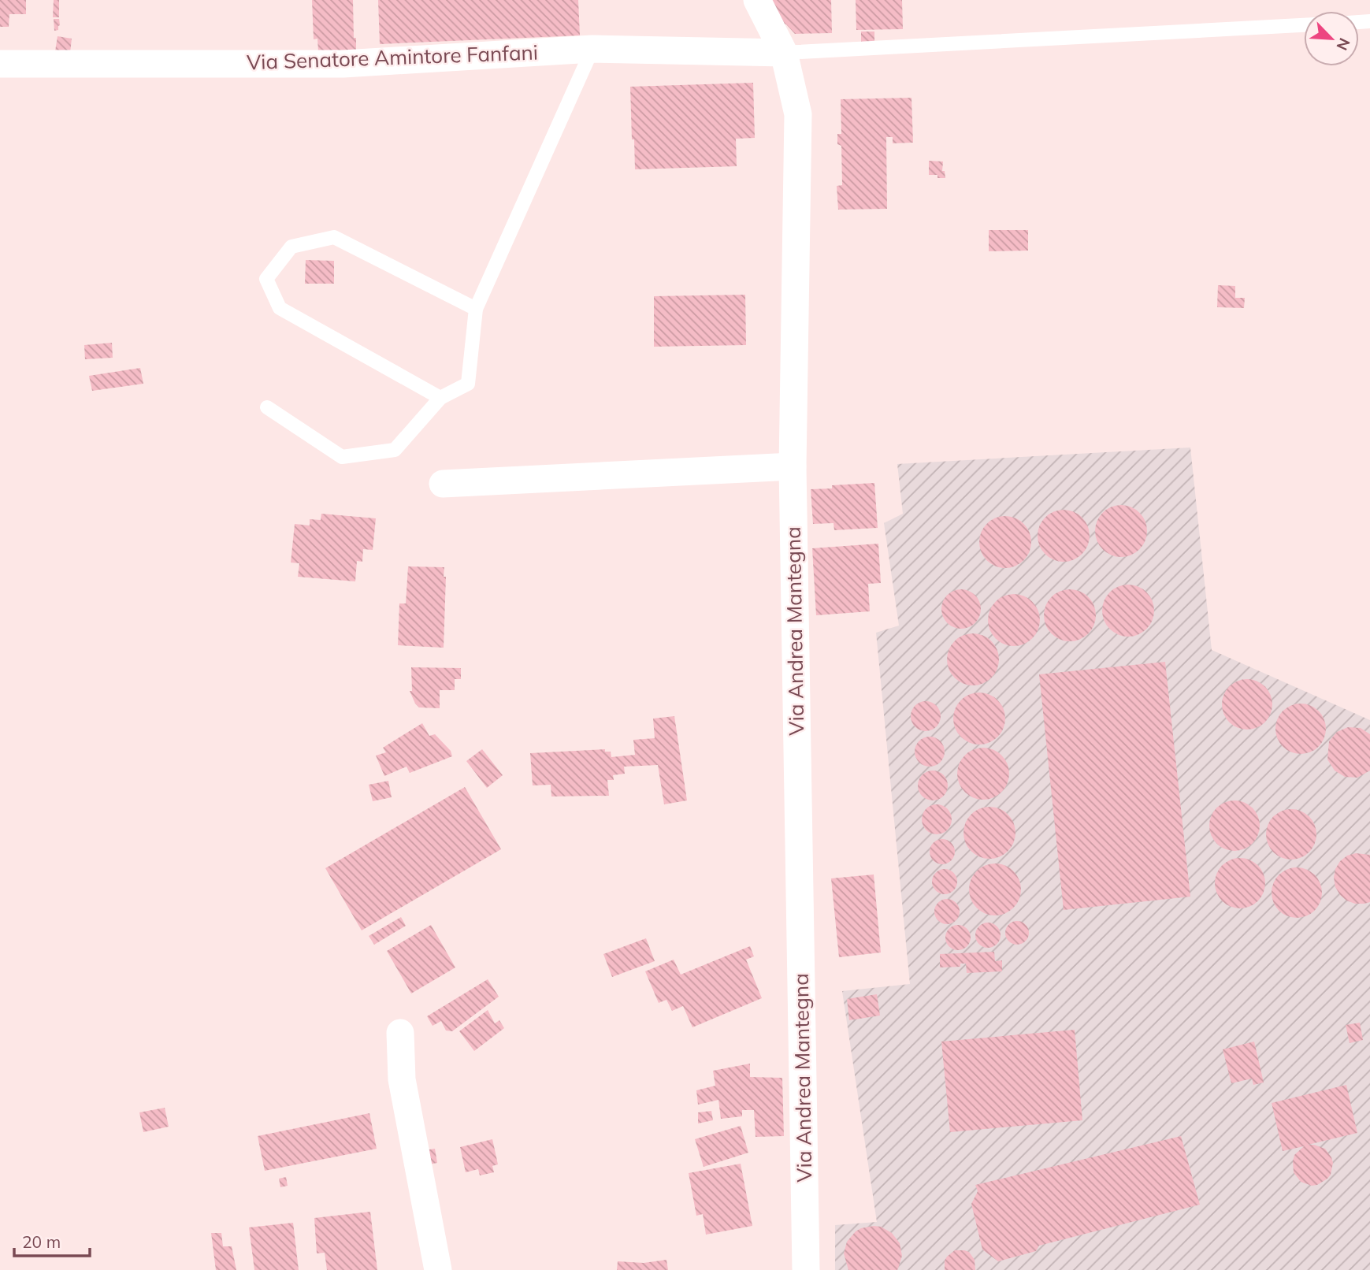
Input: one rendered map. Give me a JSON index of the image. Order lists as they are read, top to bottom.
{
  "streets": {
    "street": ["Via Senatore Amintore Fanfani", "Via Andrea Mantegna"]
  },
  "crossings": [
    ["Via Senatore Amintore Fanfani", "Via Andrea Mantegna"]
  ],
  "scale_bar": "20 m",
  "north": "bottom right"
}
